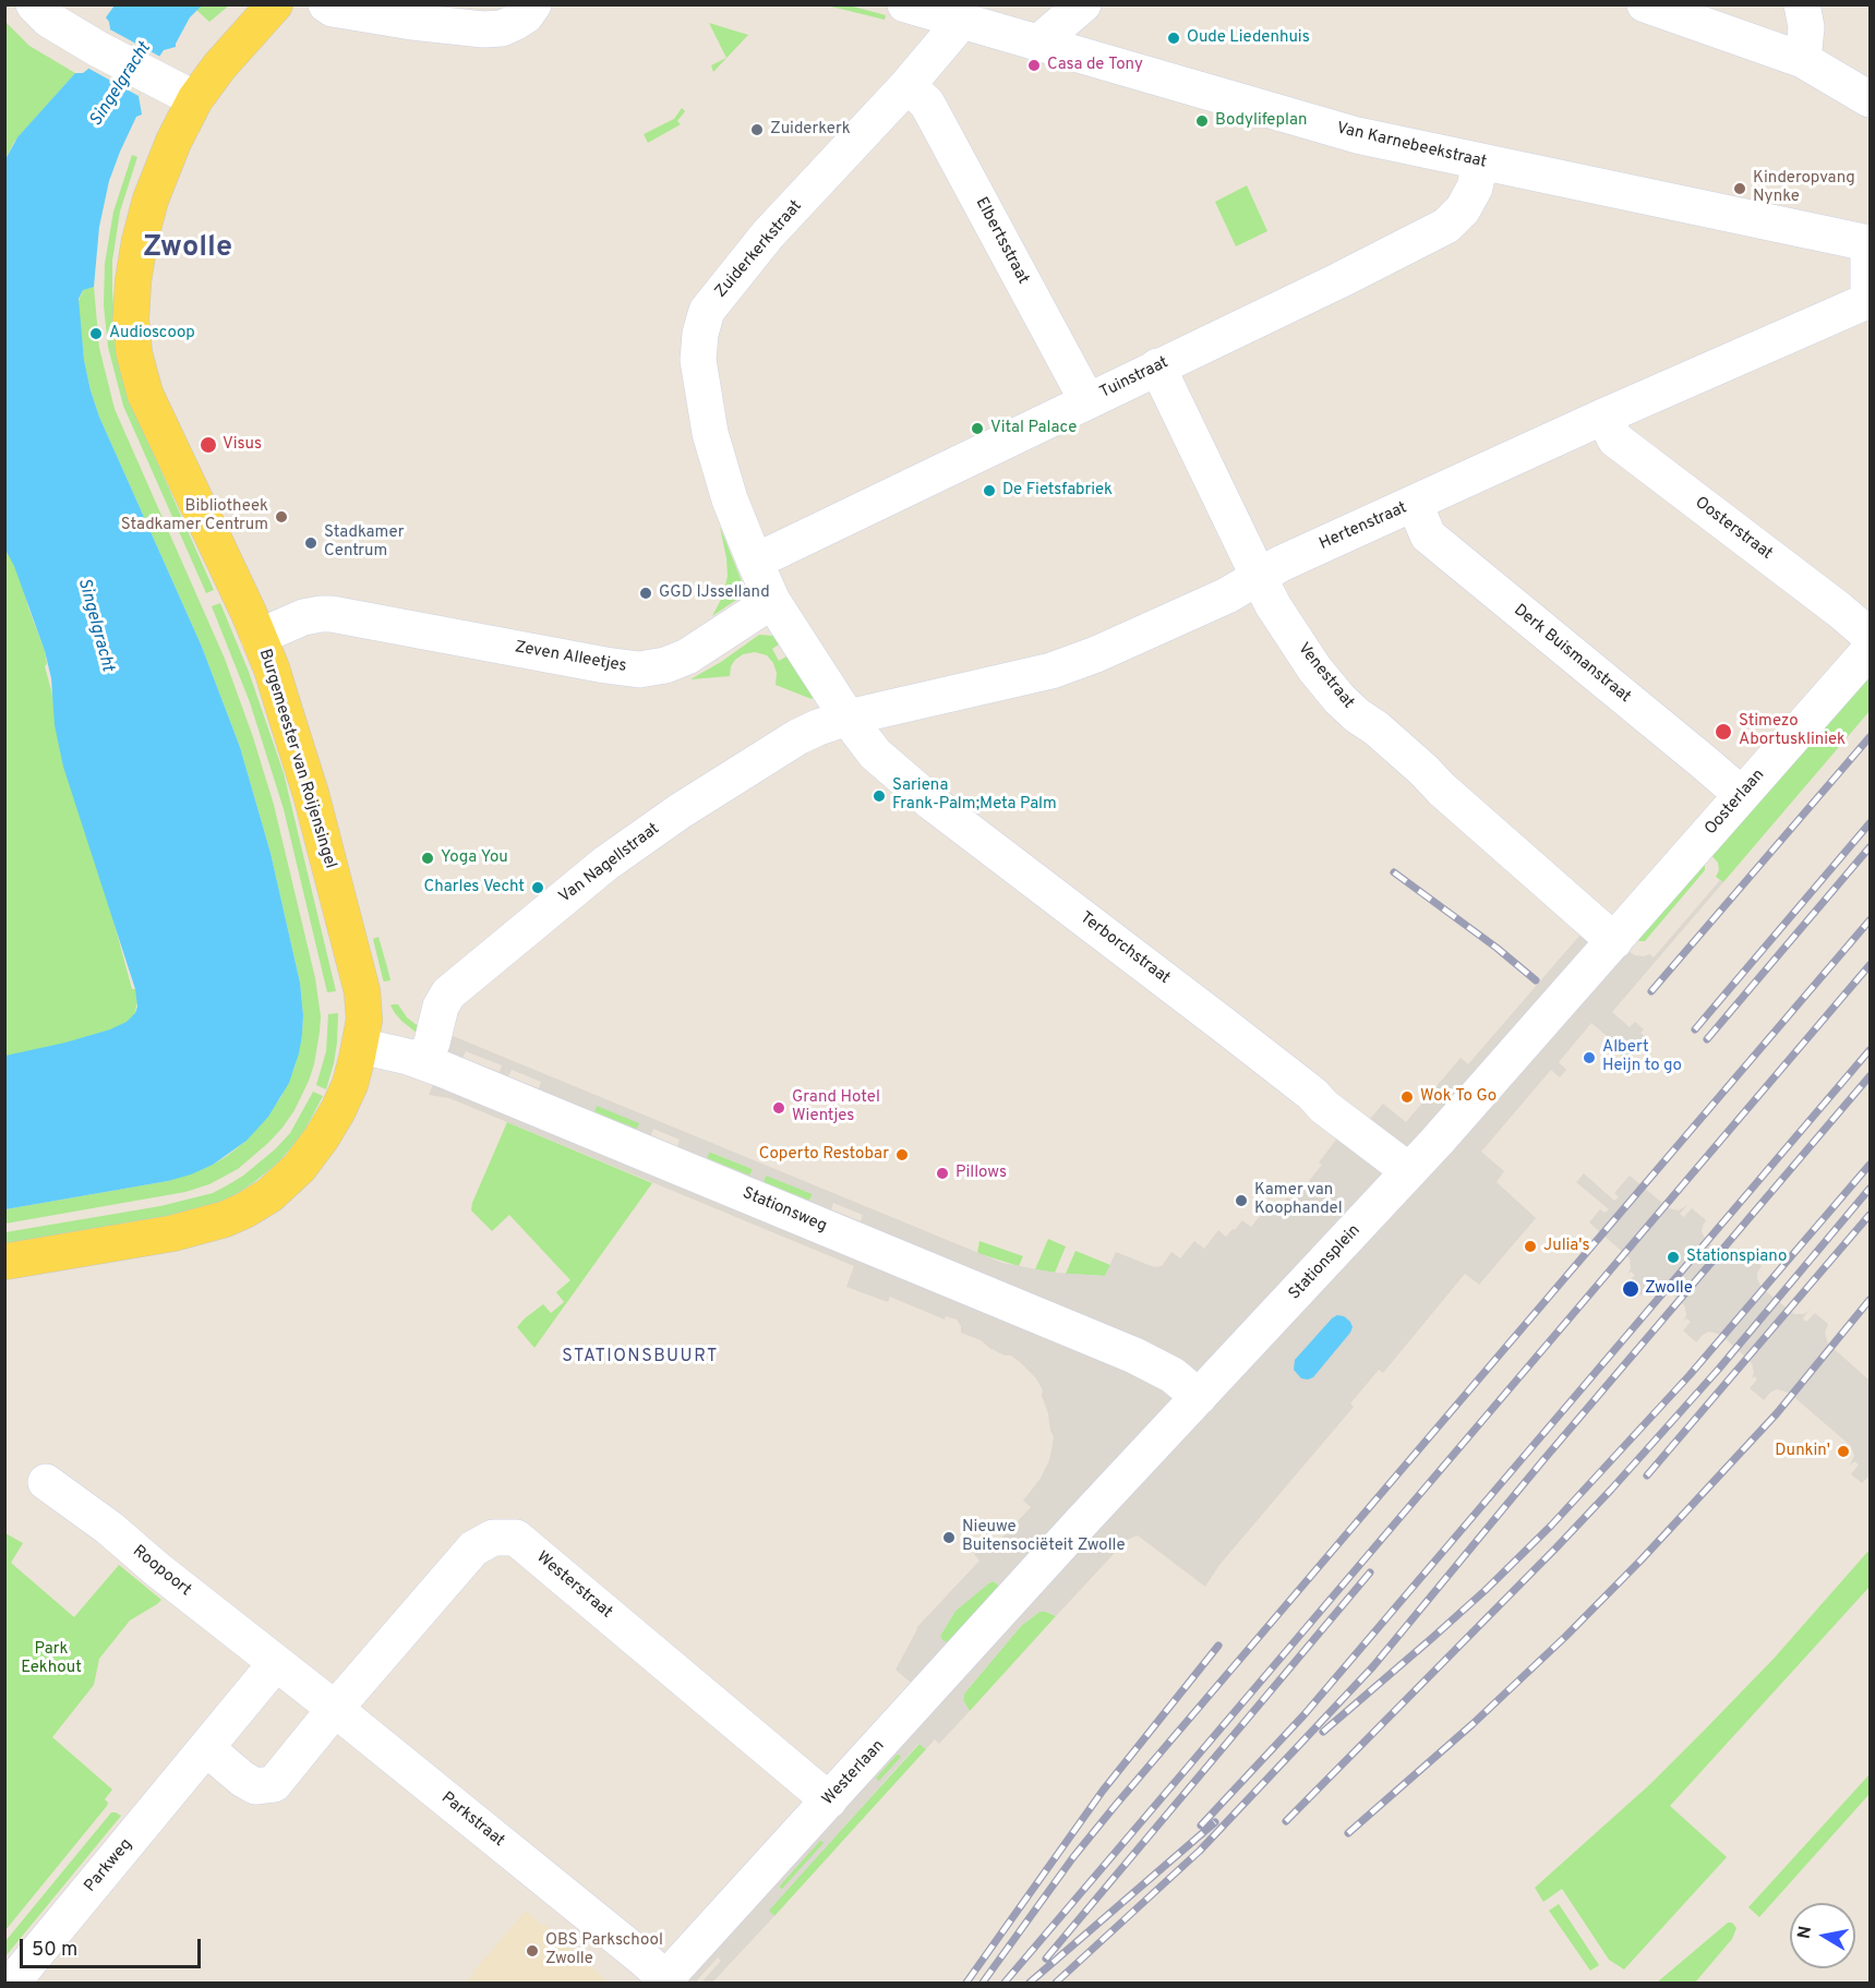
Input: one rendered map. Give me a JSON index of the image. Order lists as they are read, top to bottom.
{
  "streets": {
    "main road": ["Burgemeester van Roijensingel"],
    "street": [
      "Van Karnebeekstraat",
      "Elbertsstraat",
      "Zuiderkerkstraat",
      "Tuinstraat",
      "Hertenstraat",
      "Oosterstraat",
      "Derk Buismanstraat",
      "Zeven Alleetjes",
      "Venestraat",
      "Oosterlaan",
      "Van Nagellstraat",
      "Terborchstraat",
      "Stationsweg",
      "Stationsplein",
      "Roopoort",
      "Westerstraat",
      "Westerlaan",
      "Parkstraat",
      "Parkweg"
    ]
  },
  "crossings": [
    ["Van Karnebeekstraat", "Zuiderkerkstraat"],
    ["Van Karnebeekstraat", "Tuinstraat"],
    ["Van Karnebeekstraat", "Hertenstraat"],
    ["Elbertsstraat", "Zuiderkerkstraat"],
    ["Elbertsstraat", "Tuinstraat"],
    ["Zuiderkerkstraat", "Tuinstraat"],
    ["Zuiderkerkstraat", "Zeven Alleetjes"],
    ["Tuinstraat", "Venestraat"],
    ["Hertenstraat", "Oosterstraat"],
    ["Hertenstraat", "Derk Buismanstraat"],
    ["Hertenstraat", "Venestraat"],
    ["Hertenstraat", "Van Nagellstraat"],
    ["Hertenstraat", "Terborchstraat"],
    ["Derk Buismanstraat", "Oosterlaan"],
    ["Zeven Alleetjes", "Burgemeester van Roijensingel"],
    ["Venestraat", "Oosterlaan"],
    ["Venestraat", "Stationsplein"],
    ["Burgemeester van Roijensingel", "Stationsweg"],
    ["Oosterlaan", "Stationsplein"],
    ["Van Nagellstraat", "Terborchstraat"],
    ["Van Nagellstraat", "Stationsweg"],
    ["Terborchstraat", "Stationsplein"],
    ["Stationsweg", "Stationsplein"],
    ["Stationsplein", "Westerlaan"],
    ["Roopoort", "Parkstraat"],
    ["Roopoort", "Parkweg"],
    ["Westerstraat", "Westerlaan"],
    ["Westerstraat", "Parkstraat"],
    ["Westerlaan", "Parkstraat"],
    ["Parkstraat", "Parkweg"]
  ],
  "districts": ["Zwolle", "STATIONSBUURT"],
  "water": ["Singelgracht"],
  "parks": ["Park Eekhout"],
  "places": [
    "Oude Liedenhuis",
    "Casa de Tony",
    "Bodylifeplan",
    "Zuiderkerk",
    "Kinderopvang Nynke",
    "Audioscoop",
    "Vital Palace",
    "Visus",
    "De Fietsfabriek",
    "Bibliotheek Stadkamer Centrum",
    "Stadkamer Centrum",
    "GGD IJsselland",
    "Stimezo Abortuskliniek",
    "Sariena Frank-Palm;Meta Palm",
    "Yoga You",
    "Charles Vecht",
    "Albert Heijn to go",
    "Wok To Go",
    "Grand Hotel Wientjes",
    "Coperto Restobar",
    "Pillows",
    "Kamer van Koophandel",
    "Julia's",
    "Stationspiano",
    "Zwolle",
    "Dunkin'",
    "Nieuwe Buitensociëteit Zwolle",
    "OBS Parkschool Zwolle"
  ],
  "scale_bar": "50 m",
  "north": "left"
}
